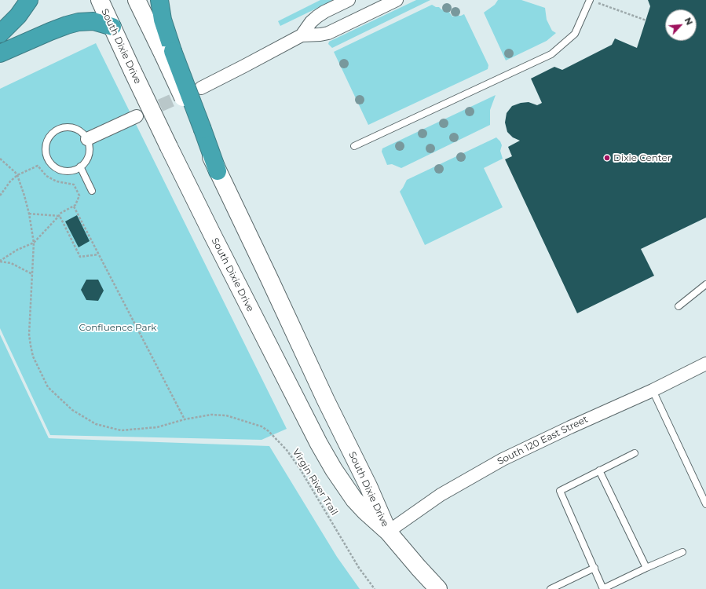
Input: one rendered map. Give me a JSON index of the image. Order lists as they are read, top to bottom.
{
  "streets": {
    "main road": ["South Dixie Drive"],
    "street": ["South 120 East Street"],
    "path": ["Virgin River Trail"]
  },
  "crossings": [
    ["South Dixie Drive", "South 120 East Street"]
  ],
  "parks": ["Confluence Park"],
  "places": ["Dixie Center"],
  "north": "top right"
}
